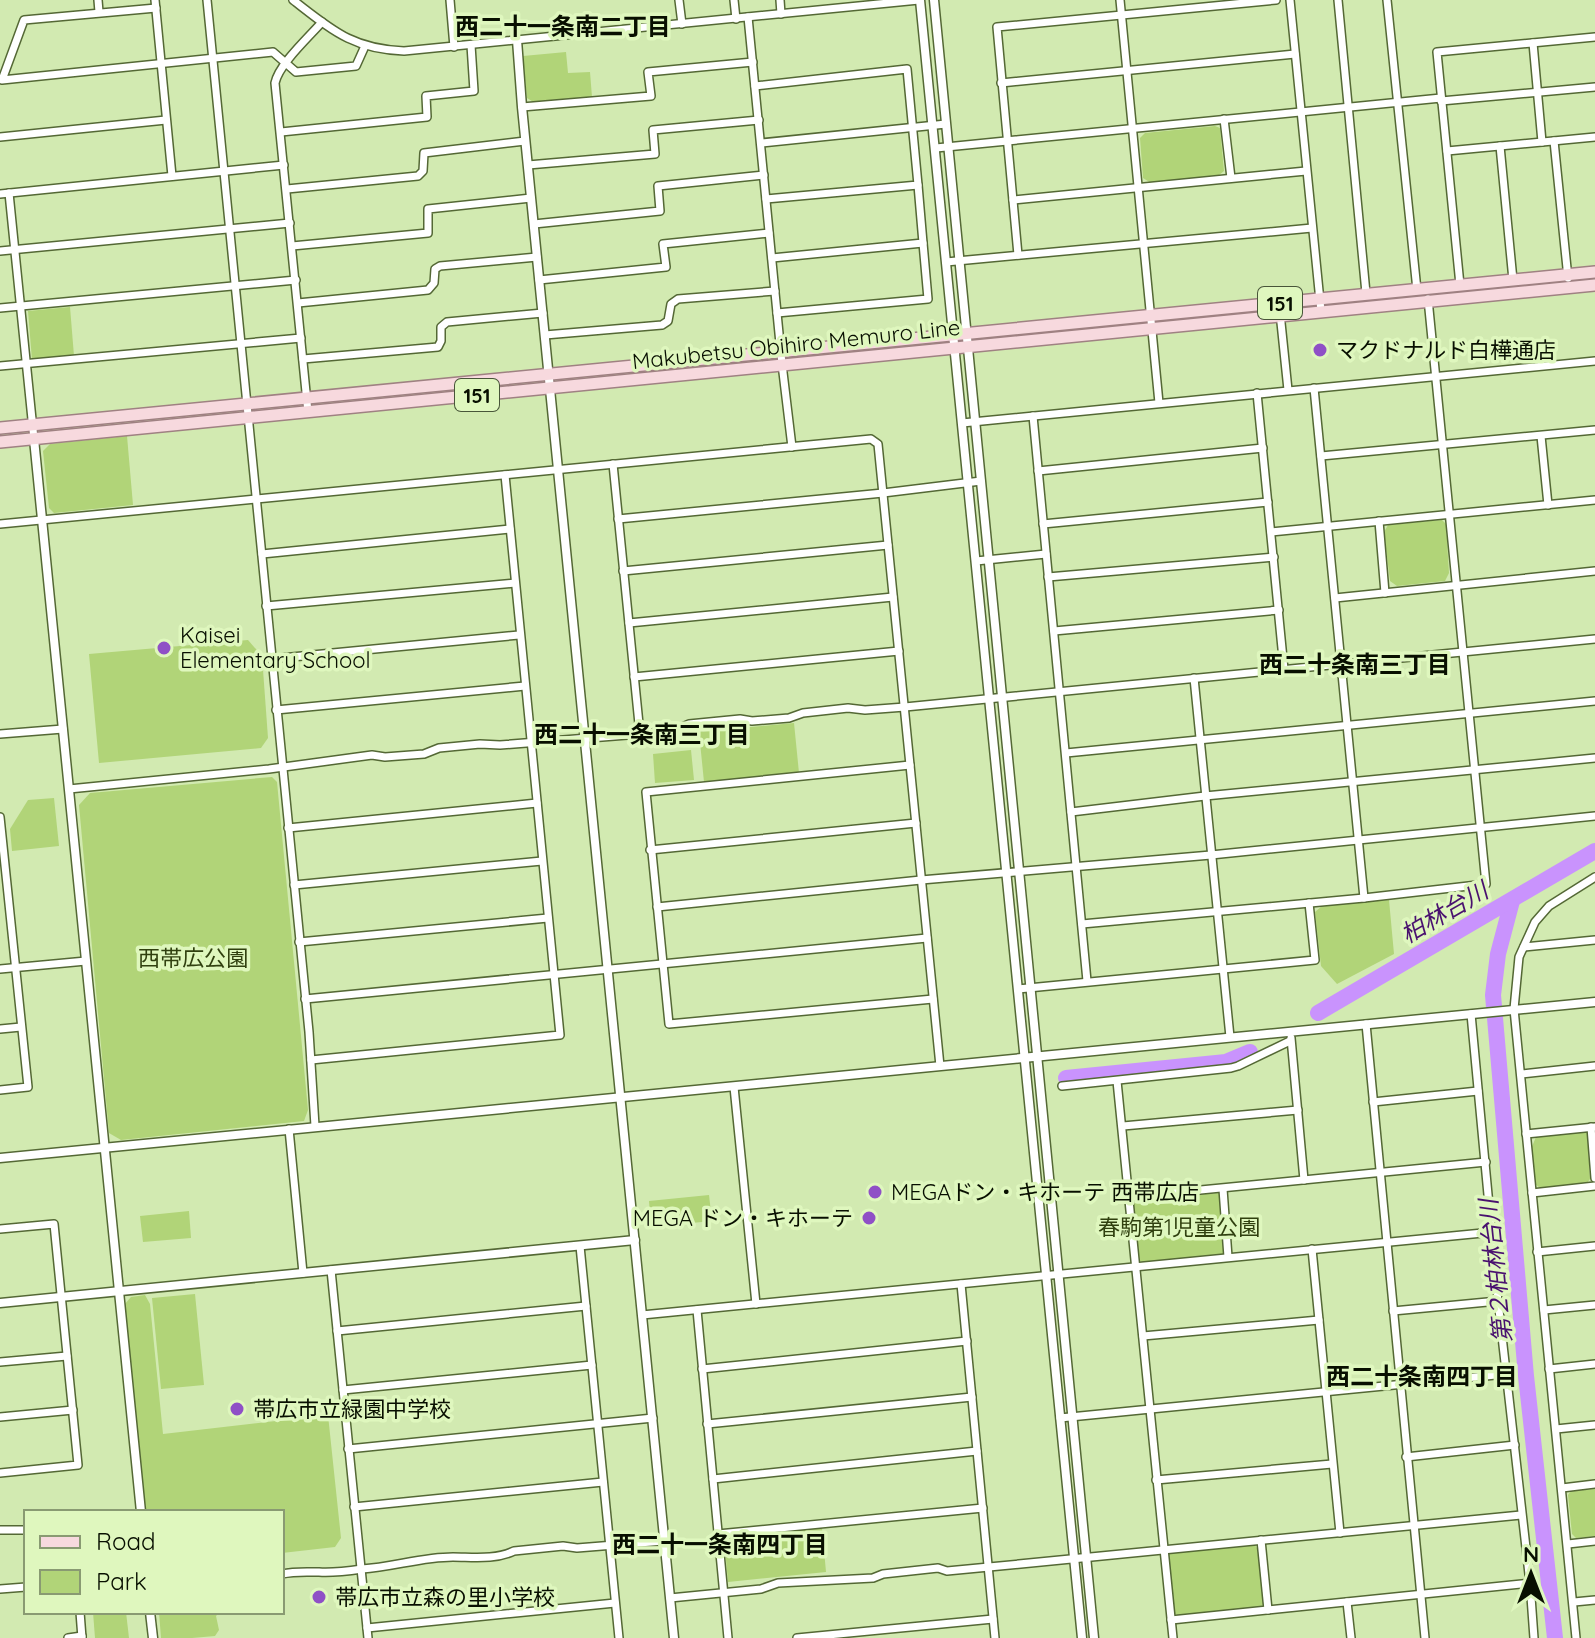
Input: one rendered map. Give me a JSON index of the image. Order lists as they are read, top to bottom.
{
  "streets": {
    "main road": ["151", "Makubetsu Obihiro Memuro Line"]
  },
  "districts": [
    "西二十一条南二丁目",
    "西二十条南三丁目",
    "西二十一条南三丁目",
    "西二十条南四丁目",
    "西二十一条南四丁目"
  ],
  "water": ["柏林台川", "第２柏林台川"],
  "parks": ["西帯広公園", "春駒第1児童公園"],
  "places": [
    "マクドナルド白樺通店",
    "Kaisei Elementary School",
    "MEGAドン・キホーテ 西帯広店",
    "MEGA ドン・キホーテ",
    "帯広市立緑園中学校",
    "帯広市立森の里小学校"
  ],
  "legend": ["Road", "Park"],
  "north": "top"
}
